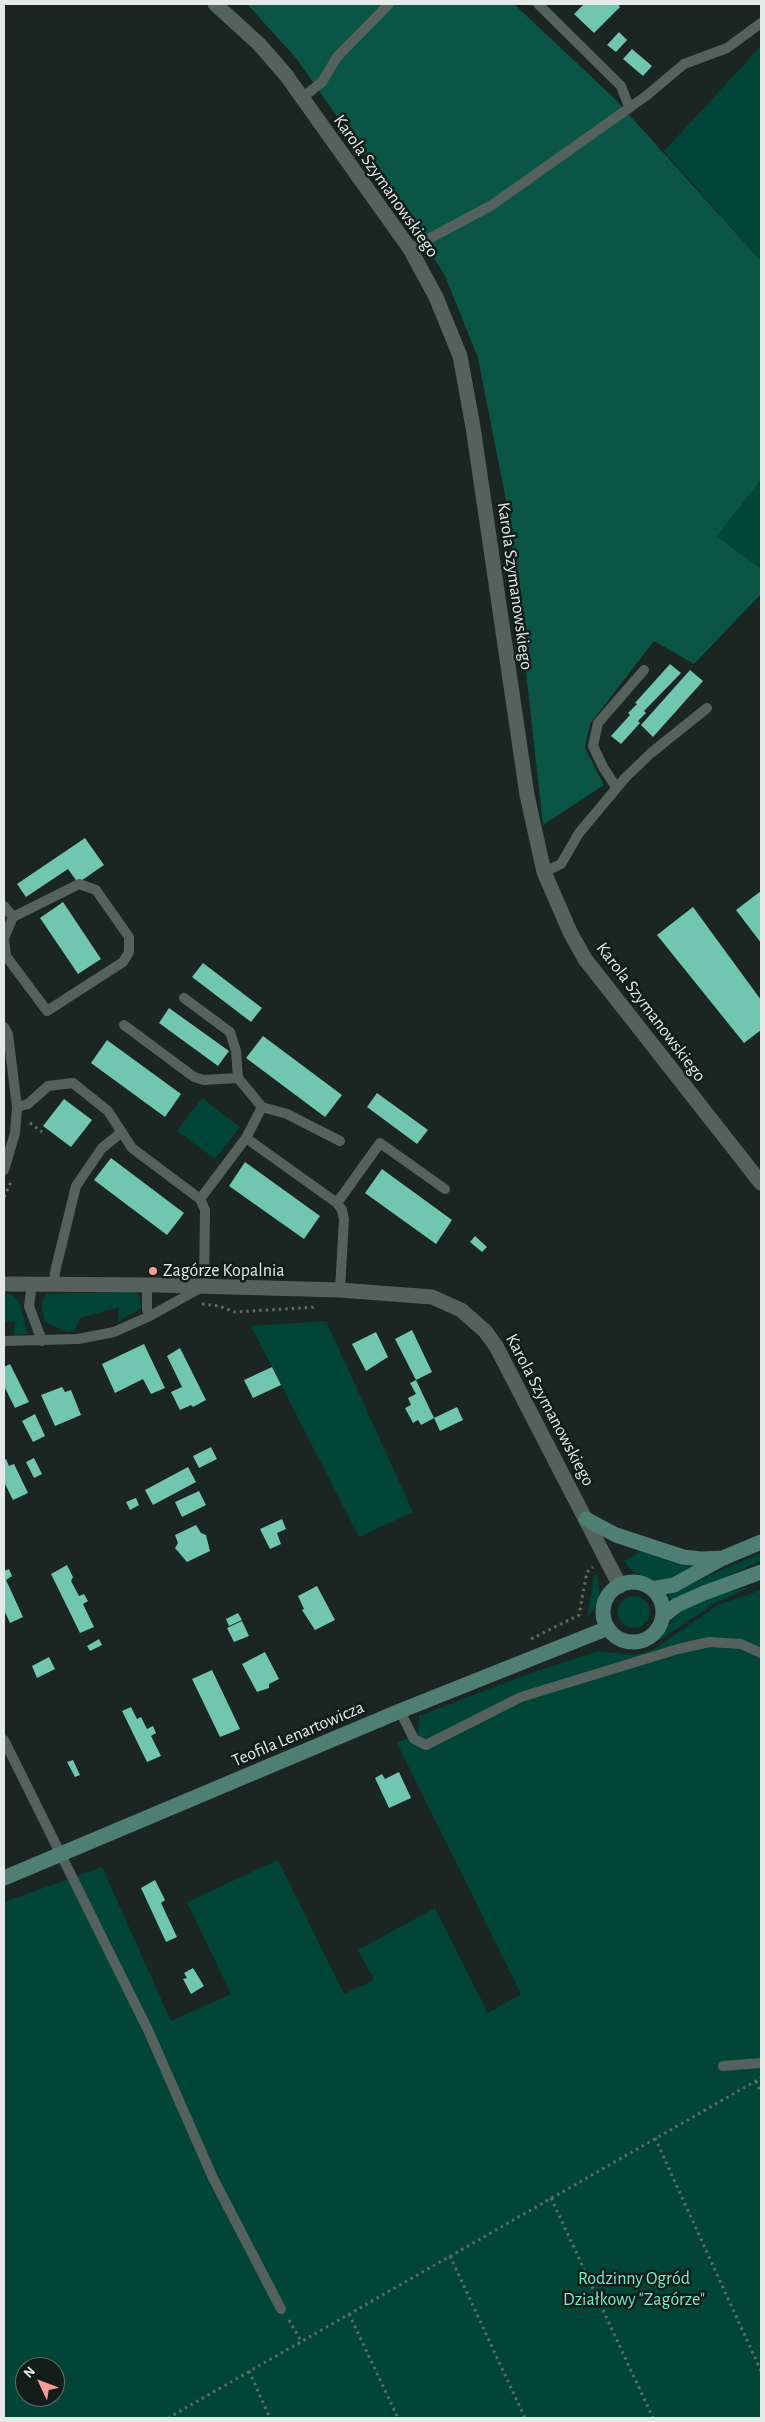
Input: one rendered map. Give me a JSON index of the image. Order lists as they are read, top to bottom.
{
  "streets": {
    "street": ["Karola Szymanowskiego", "Teofila Lenartowicza"]
  },
  "crossings": [
    ["Karola Szymanowskiego", "Teofila Lenartowicza"]
  ],
  "parks": ["Rodzinny Ogród Działkowy \"Zagórze\""],
  "places": ["Zagórze Kopalnia"],
  "north": "top left"
}
